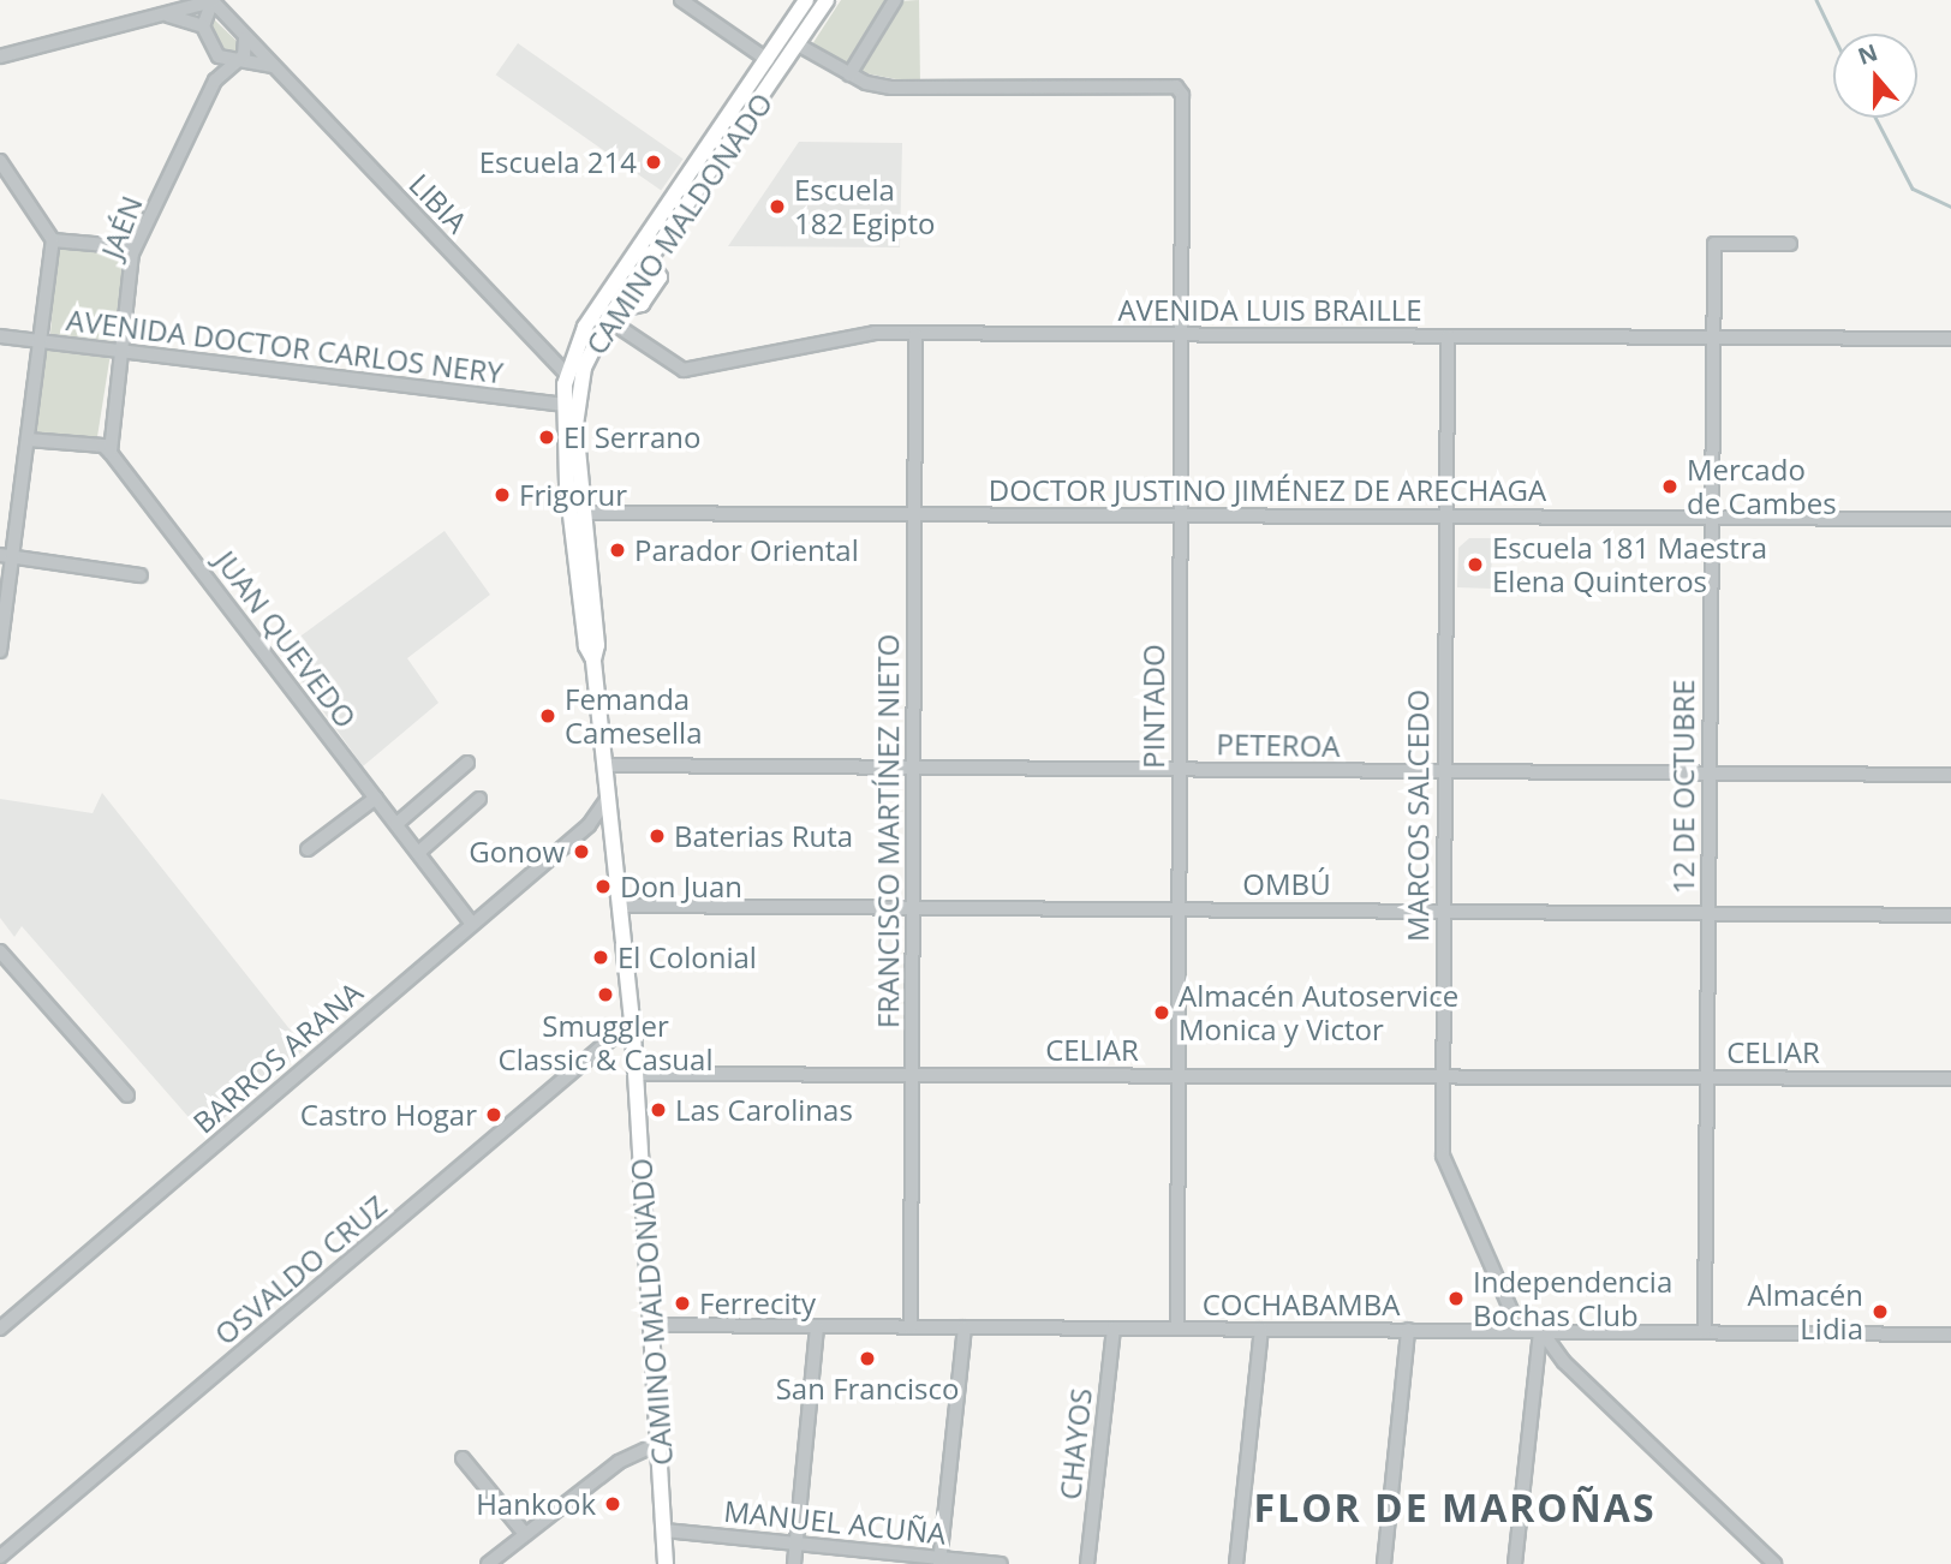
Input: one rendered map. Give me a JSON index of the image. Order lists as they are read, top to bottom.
{
  "streets": {
    "main road": ["CAMINO MALDONADO"],
    "street": [
      "LIBIA",
      "JAÉN",
      "AVENIDA LUIS BRAILLE",
      "AVENIDA DOCTOR CARLOS NERY",
      "DOCTOR JUSTINO JIMÉNEZ DE ARECHAGA",
      "JUAN QUEVEDO",
      "PINTADO",
      "PETEROA",
      "12 DE OCTUBRE",
      "MARCOS SALCEDO",
      "FRANCISCO MARTÍNEZ NIETO",
      "OMBÚ",
      "CELIAR",
      "BARROS ARANA",
      "OSVALDO CRUZ",
      "COCHABAMBA",
      "CHAYOS",
      "MANUEL ACUÑA"
    ]
  },
  "crossings": [
    ["LIBIA", "CAMINO MALDONADO"],
    ["CAMINO MALDONADO", "AVENIDA LUIS BRAILLE"],
    ["CAMINO MALDONADO", "AVENIDA DOCTOR CARLOS NERY"],
    ["CAMINO MALDONADO", "DOCTOR JUSTINO JIMÉNEZ DE ARECHAGA"],
    ["CAMINO MALDONADO", "PETEROA"],
    ["CAMINO MALDONADO", "OMBÚ"],
    ["CAMINO MALDONADO", "CELIAR"],
    ["CAMINO MALDONADO", "BARROS ARANA"],
    ["CAMINO MALDONADO", "OSVALDO CRUZ"],
    ["CAMINO MALDONADO", "COCHABAMBA"],
    ["CAMINO MALDONADO", "MANUEL ACUÑA"],
    ["JAÉN", "AVENIDA DOCTOR CARLOS NERY"],
    ["JAÉN", "JUAN QUEVEDO"],
    ["AVENIDA LUIS BRAILLE", "PINTADO"],
    ["AVENIDA LUIS BRAILLE", "12 DE OCTUBRE"],
    ["AVENIDA LUIS BRAILLE", "MARCOS SALCEDO"],
    ["AVENIDA LUIS BRAILLE", "FRANCISCO MARTÍNEZ NIETO"],
    ["DOCTOR JUSTINO JIMÉNEZ DE ARECHAGA", "PINTADO"],
    ["DOCTOR JUSTINO JIMÉNEZ DE ARECHAGA", "12 DE OCTUBRE"],
    ["DOCTOR JUSTINO JIMÉNEZ DE ARECHAGA", "MARCOS SALCEDO"],
    ["DOCTOR JUSTINO JIMÉNEZ DE ARECHAGA", "FRANCISCO MARTÍNEZ NIETO"],
    ["JUAN QUEVEDO", "BARROS ARANA"],
    ["PINTADO", "PETEROA"],
    ["PINTADO", "OMBÚ"],
    ["PINTADO", "CELIAR"],
    ["PINTADO", "COCHABAMBA"],
    ["PETEROA", "12 DE OCTUBRE"],
    ["PETEROA", "MARCOS SALCEDO"],
    ["PETEROA", "FRANCISCO MARTÍNEZ NIETO"],
    ["12 DE OCTUBRE", "OMBÚ"],
    ["12 DE OCTUBRE", "CELIAR"],
    ["12 DE OCTUBRE", "COCHABAMBA"],
    ["MARCOS SALCEDO", "OMBÚ"],
    ["MARCOS SALCEDO", "CELIAR"],
    ["MARCOS SALCEDO", "COCHABAMBA"],
    ["FRANCISCO MARTÍNEZ NIETO", "OMBÚ"],
    ["FRANCISCO MARTÍNEZ NIETO", "CELIAR"],
    ["FRANCISCO MARTÍNEZ NIETO", "COCHABAMBA"],
    ["COCHABAMBA", "CHAYOS"]
  ],
  "districts": ["FLOR DE MAROÑAS"],
  "places": [
    "Escuela 214",
    "Escuela 182 Egipto",
    "El Serrano",
    "Mercado de Cambes",
    "Frigorur",
    "Parador Oriental",
    "Escuela 181 Maestra Elena Quinteros",
    "Femanda Camesella",
    "Baterias Ruta",
    "Gonow",
    "Don Juan",
    "El Colonial",
    "Smuggler Classic & Casual",
    "Almacén Autoservice Monica y Victor",
    "Las Carolinas",
    "Castro Hogar",
    "Independencia Bochas Club",
    "Ferrecity",
    "Almacén Lidia",
    "San Francisco",
    "Hankook"
  ],
  "north": "top"
}
